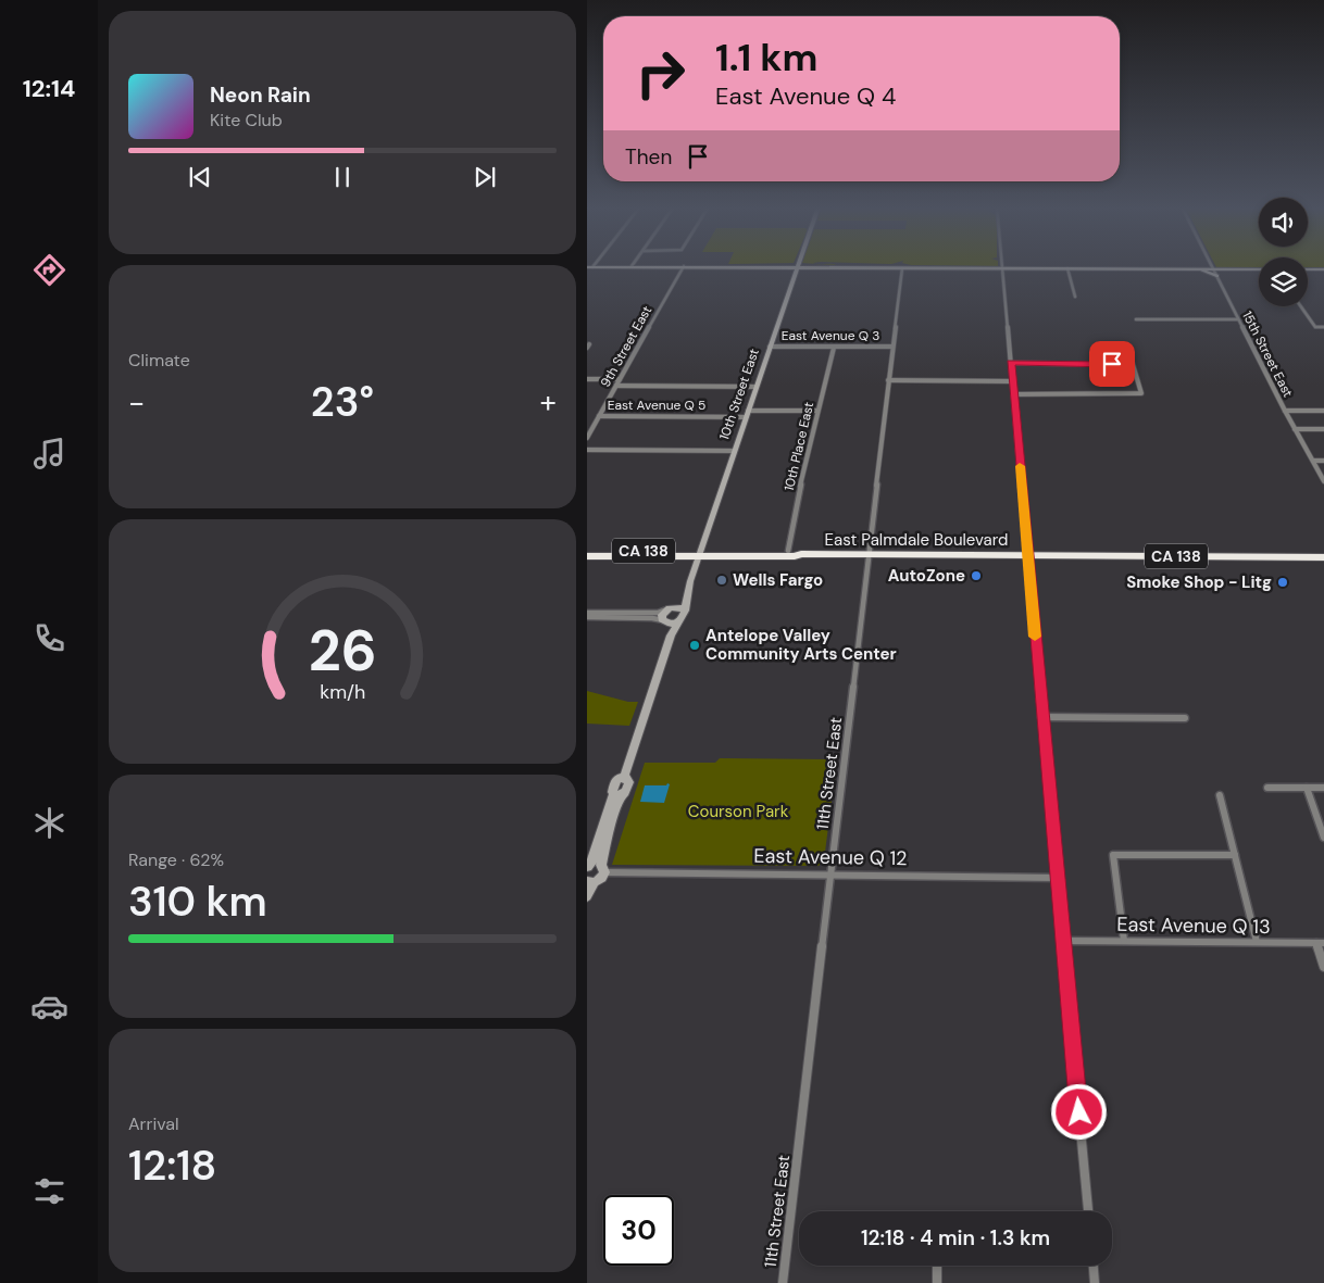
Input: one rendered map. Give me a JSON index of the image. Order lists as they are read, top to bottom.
{
  "streets": {
    "highway": ["East Palmdale Boulevard", "CA 138"],
    "main road": ["10th Street East"],
    "street": [
      "East Avenue Q 3",
      "9th Street East",
      "15th Street East",
      "East Avenue Q 5",
      "10th Place East",
      "11th Street East",
      "East Avenue Q 12",
      "East Avenue Q 13"
    ]
  },
  "crossings": [
    ["East Avenue Q 3", "10th Street East"],
    ["East Avenue Q 3", "10th Place East"],
    ["East Avenue Q 3", "11th Street East"],
    ["9th Street East", "East Avenue Q 5"],
    ["10th Street East", "East Avenue Q 5"],
    ["10th Street East", "East Palmdale Boulevard"],
    ["East Avenue Q 5", "10th Place East"],
    ["10th Place East", "East Palmdale Boulevard"],
    ["East Palmdale Boulevard", "11th Street East"],
    ["11th Street East", "East Avenue Q 12"]
  ],
  "parks": ["Courson Park"],
  "places": [
    "AutoZone",
    "Wells Fargo",
    "Smoke Shop - Litg",
    "Antelope Valley Community Arts Center"
  ],
  "page": {
    "tabs": "12:14",
    "turn": ["1.1 km", "East Avenue Q 4"],
    "song": ["Neon Rain", "Kite Club"],
    "then": "Then",
    "tile": [
      "Climate",
      ["Range · 62%", "310 km"],
      ["Arrival", "12:18"]
    ],
    "heat": ["−", "23°", "+"],
    "limit": "30",
    "trip": "12:18 · 4 min · 1.3 km",
    "gauge": ["26", "km/h"]
  }
}
